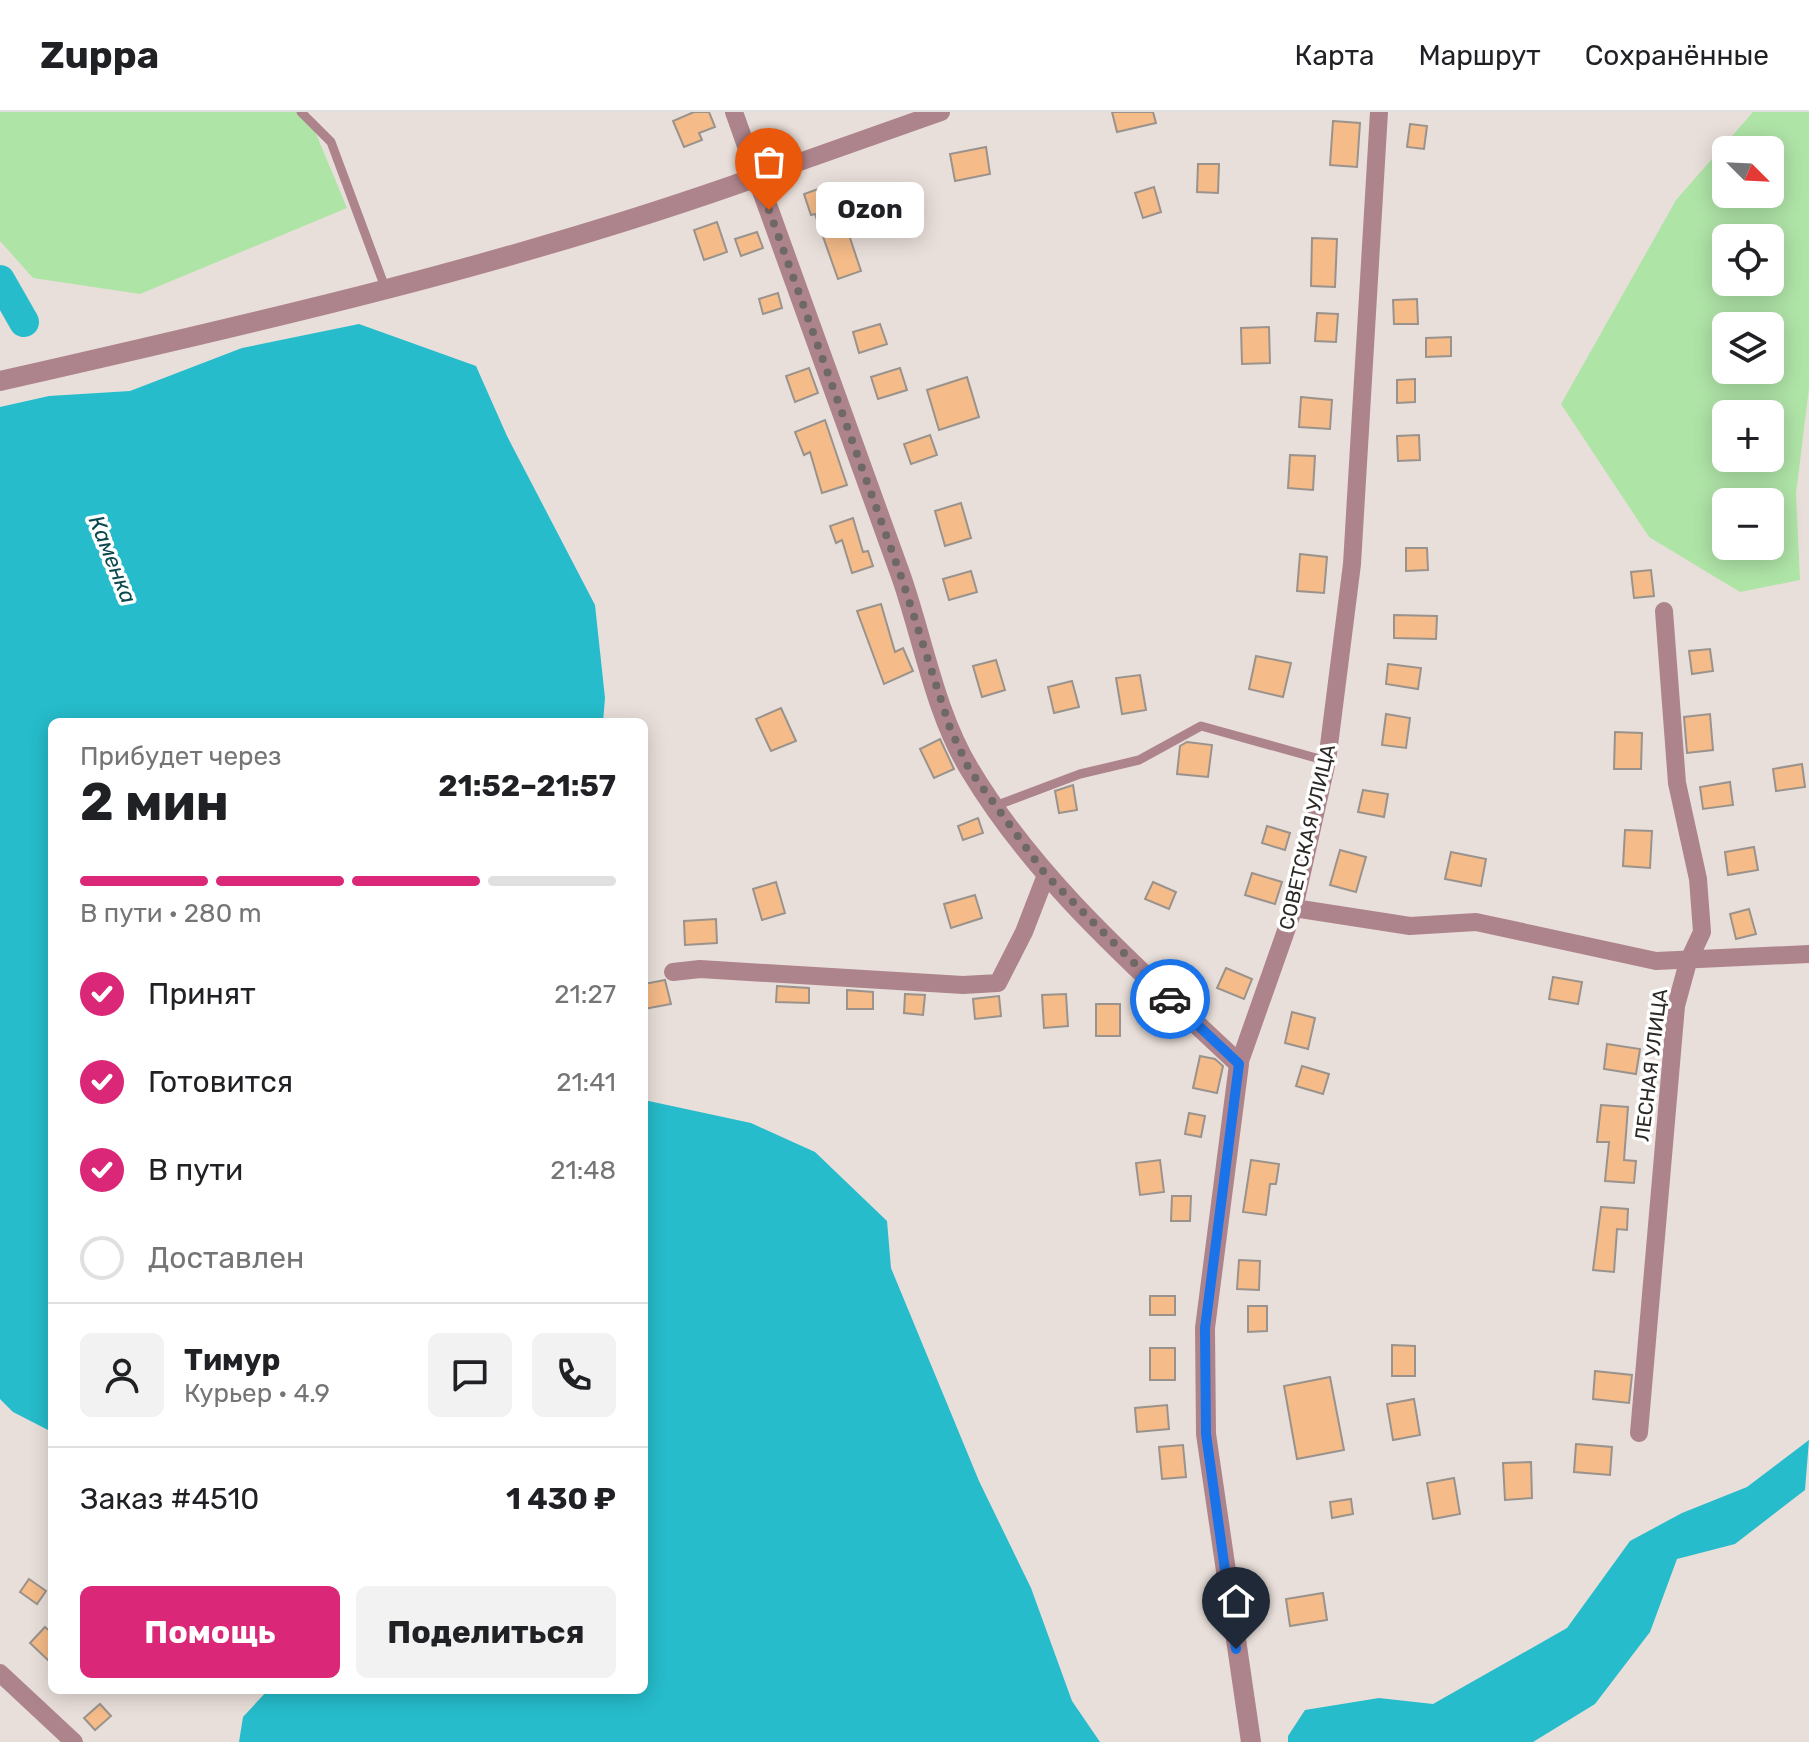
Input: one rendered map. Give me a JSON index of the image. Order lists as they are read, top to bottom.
{
  "streets": {
    "street": ["СОВЕТСКАЯ УЛИЦА", "ЛЕСНАЯ УЛИЦА"]
  },
  "water": ["Каменка"],
  "places": ["Ozon"],
  "north": "bottom right",
  "page": {
    "header": "Zuppa",
    "nav": ["Карта", "Маршрут", "Сохранённые"],
    "map_buttons": ["+", "−"],
    "bubble": "Ozon",
    "heading": ["2 мин", "Прибудет через", "21:52–21:57"],
    "panel": [
      "Тимур",
      "Курьер · 4.9",
      "Заказ #4510",
      "1 430 ₽"
    ],
    "bar": "В пути · 280 m",
    "list": [
      ["Принят", "21:27"],
      ["Готовится", "21:41"],
      ["В пути", "21:48"],
      "Доставлен"
    ],
    "buttons": ["Помощь", "Поделиться"]
  }
}
